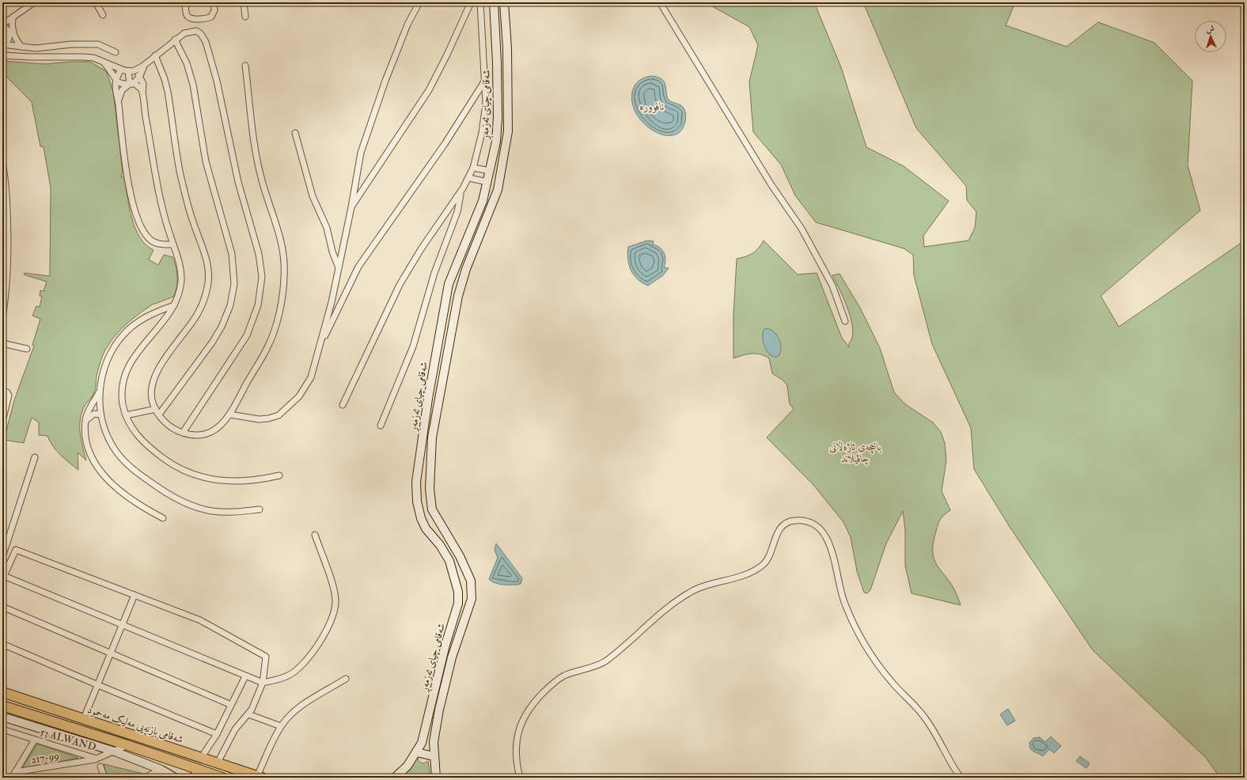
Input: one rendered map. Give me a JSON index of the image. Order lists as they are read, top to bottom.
{
  "streets": {
    "highway": ["شەقامی بازنەیی مەلیک مەحمود"],
    "main road": ["شەقامی چیای ئەزمەڕ"],
    "street": ["53 ALWAND", "217-99"]
  },
  "crossings": [
    ["53 ALWAND", "217-99"]
  ],
  "water": ["نافوورە"],
  "parks": ["باخچەی ئاژەڵانی چاڤیلاند"],
  "north": "top"
}
